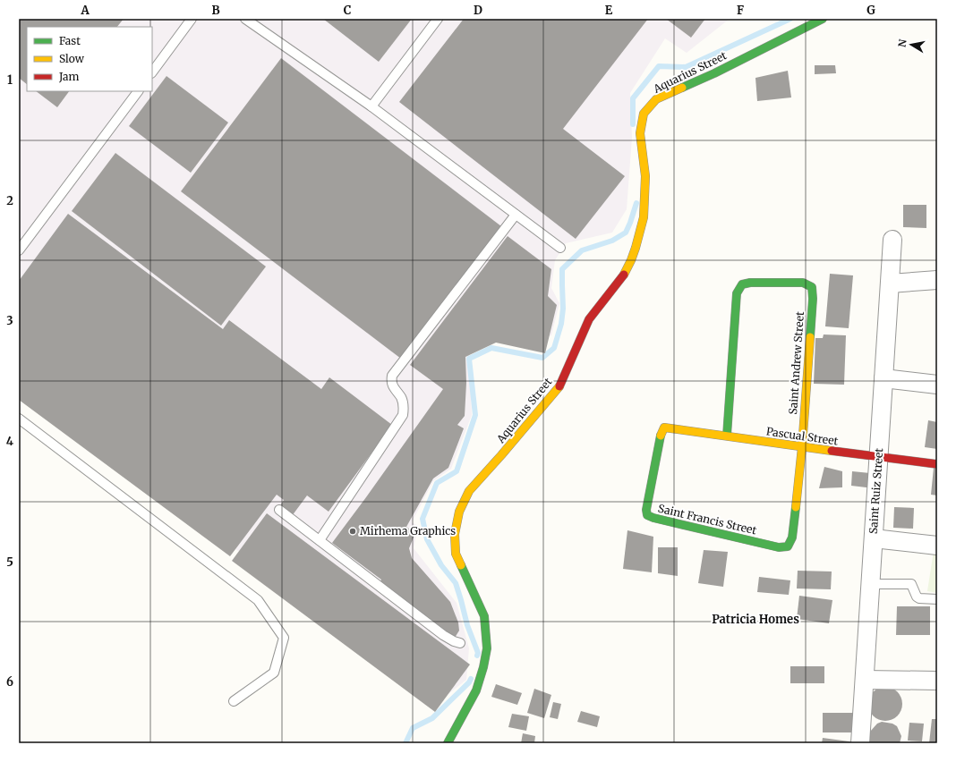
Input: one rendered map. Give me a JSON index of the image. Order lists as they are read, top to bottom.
{
  "streets": {
    "street": [
      "Aquarius Street",
      "Saint Andrew Street",
      "Pascual Street",
      "Saint Ruiz Street",
      "Saint Francis Street"
    ]
  },
  "crossings": [
    ["Saint Andrew Street", "Pascual Street"],
    ["Saint Andrew Street", "Saint Francis Street"],
    ["Pascual Street", "Saint Ruiz Street"],
    ["Pascual Street", "Saint Francis Street"]
  ],
  "districts": ["Patricia Homes"],
  "places": ["Mirhema Graphics"],
  "legend": ["Fast", "Slow", "Jam"],
  "north": "left",
  "grid": {
    "columns": [
      "A",
      "B",
      "C",
      "D",
      "E",
      "F",
      "G"
    ],
    "rows": [
      "1",
      "2",
      "3",
      "4",
      "5",
      "6"
    ]
  }
}
